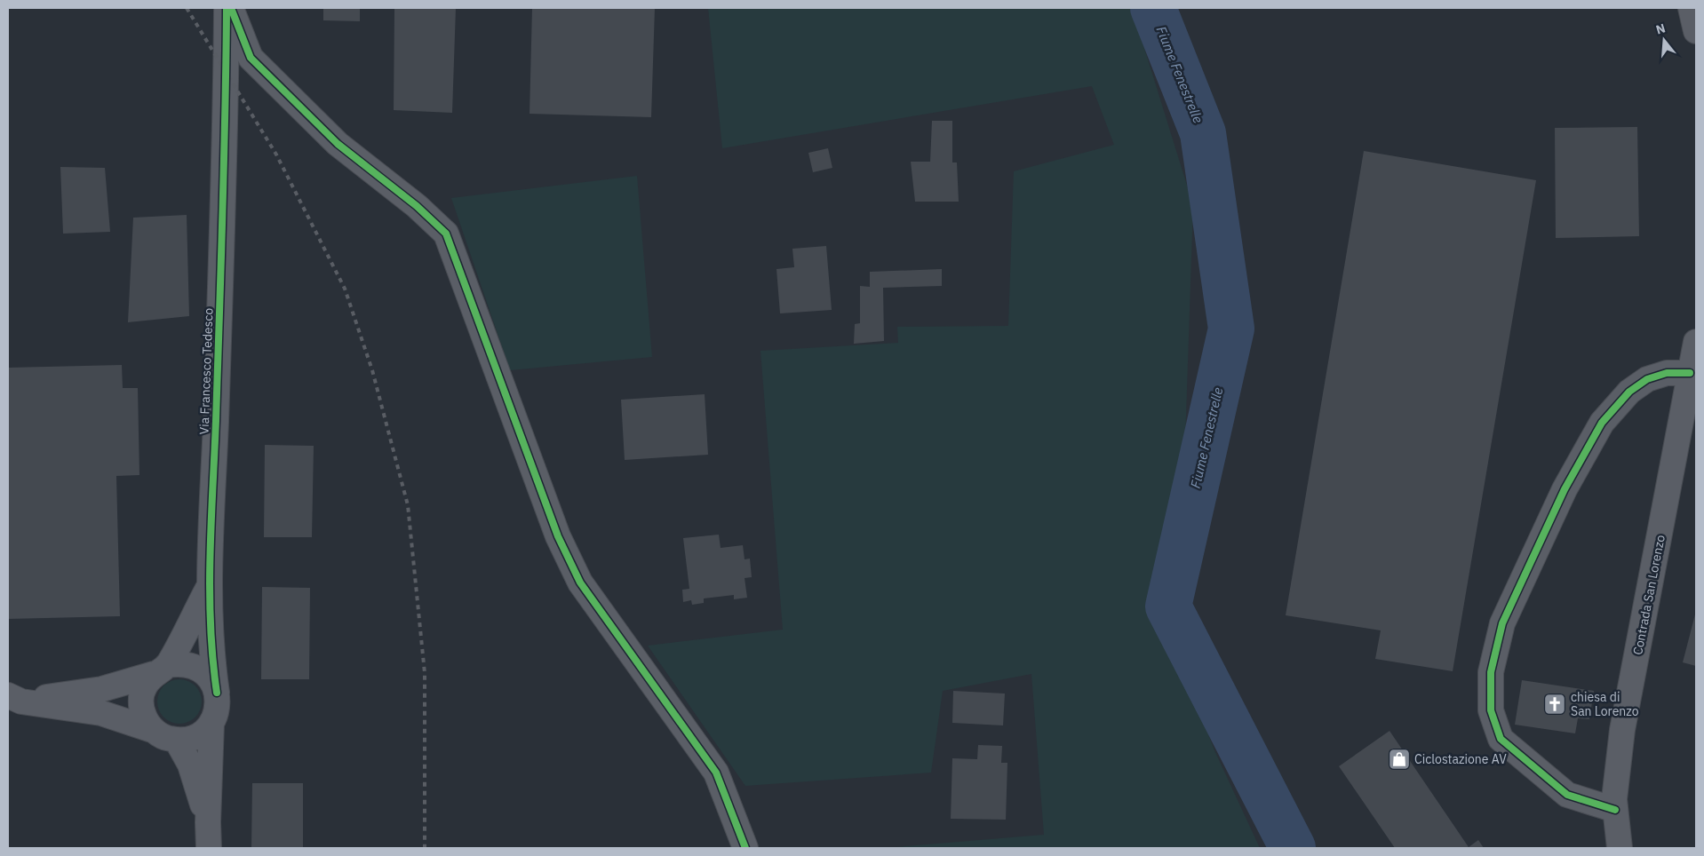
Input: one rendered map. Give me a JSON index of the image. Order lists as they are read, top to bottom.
{
  "streets": {
    "street": ["Via Francesco Tedesco", "Contrada San Lorenzo"]
  },
  "water": ["Fiume Fenestrelle"],
  "places": {
    "church": ["chiesa di San Lorenzo"],
    "shop": ["Ciclostazione AV"]
  },
  "north": "top"
}
